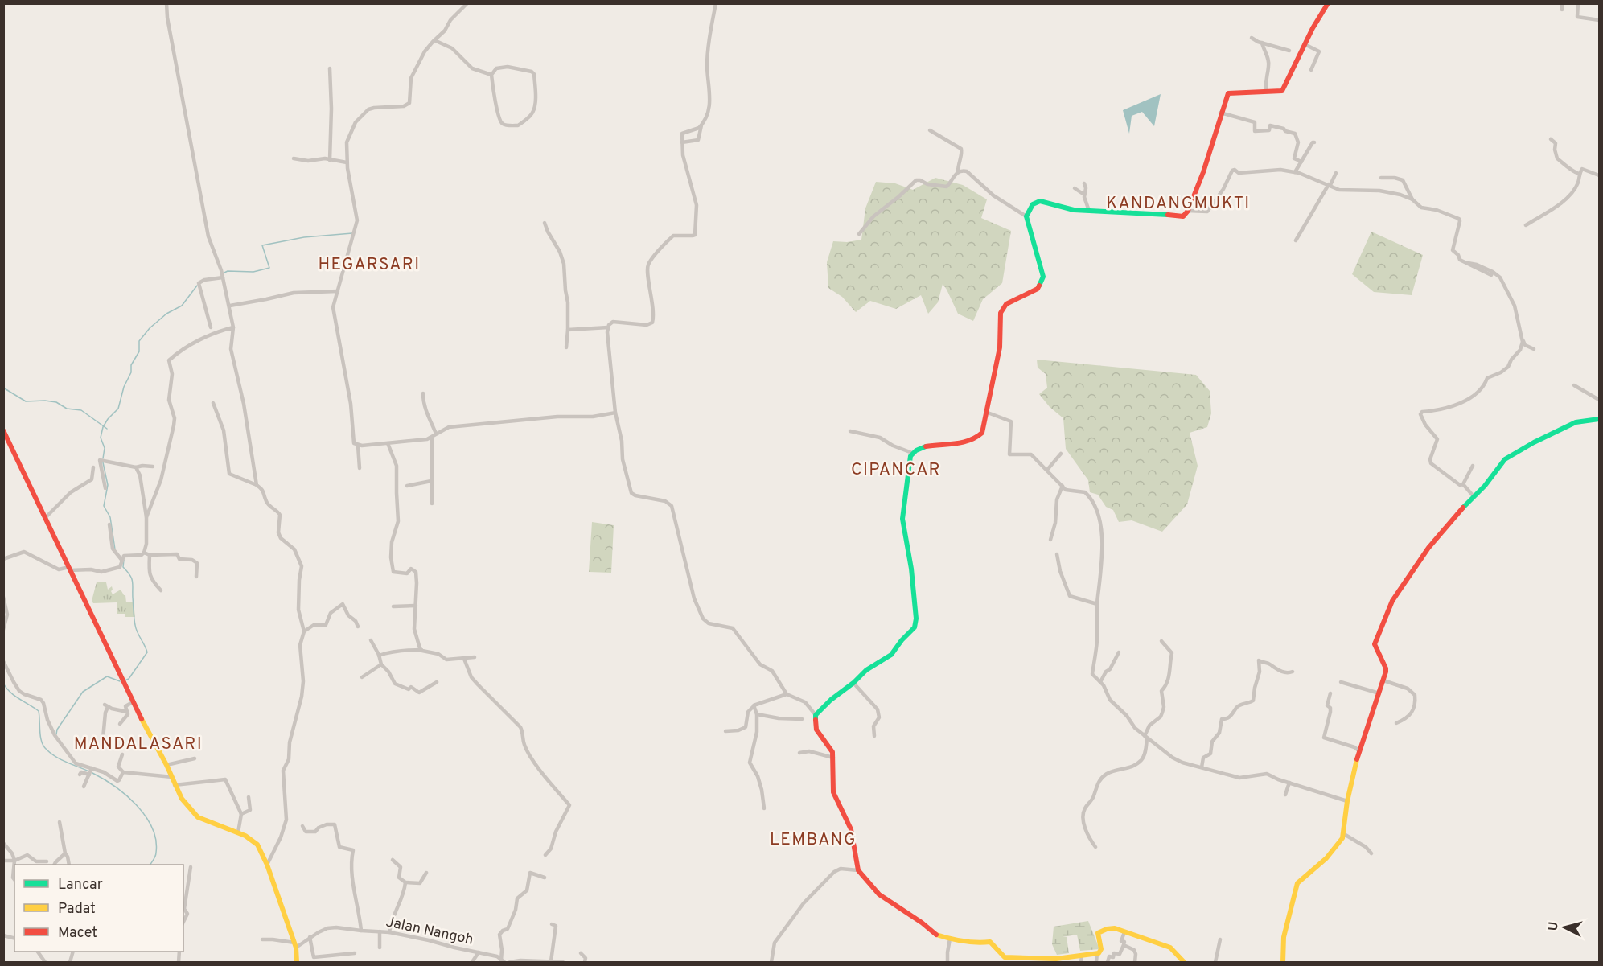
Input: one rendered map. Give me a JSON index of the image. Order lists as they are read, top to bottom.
{
  "streets": {
    "street": ["Jalan Nangoh"]
  },
  "districts": [
    "KANDANGMUKTI",
    "HEGARSARI",
    "CIPANCAR",
    "MANDALASARI",
    "LEMBANG"
  ],
  "legend": ["Lancar", "Padat", "Macet"],
  "north": "left"
}
